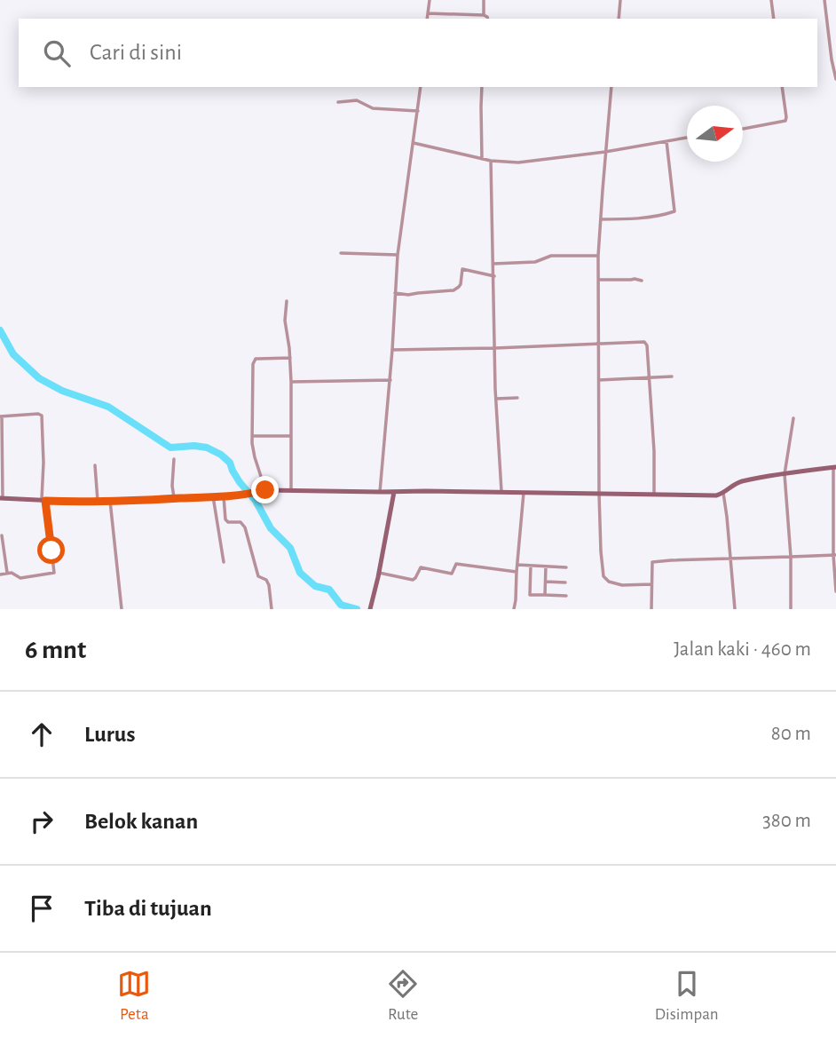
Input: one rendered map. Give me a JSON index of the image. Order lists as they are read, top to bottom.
{
  "north": "right",
  "page": {
    "search": "Cari di sini",
    "heading": ["6 mnt", "Jalan kaki · 460 m"],
    "list": [
      ["Lurus", "80 m"],
      ["Belok kanan", "380 m"],
      "Tiba di tujuan"
    ],
    "nav": ["Peta", "Rute", "Disimpan"]
  }
}
